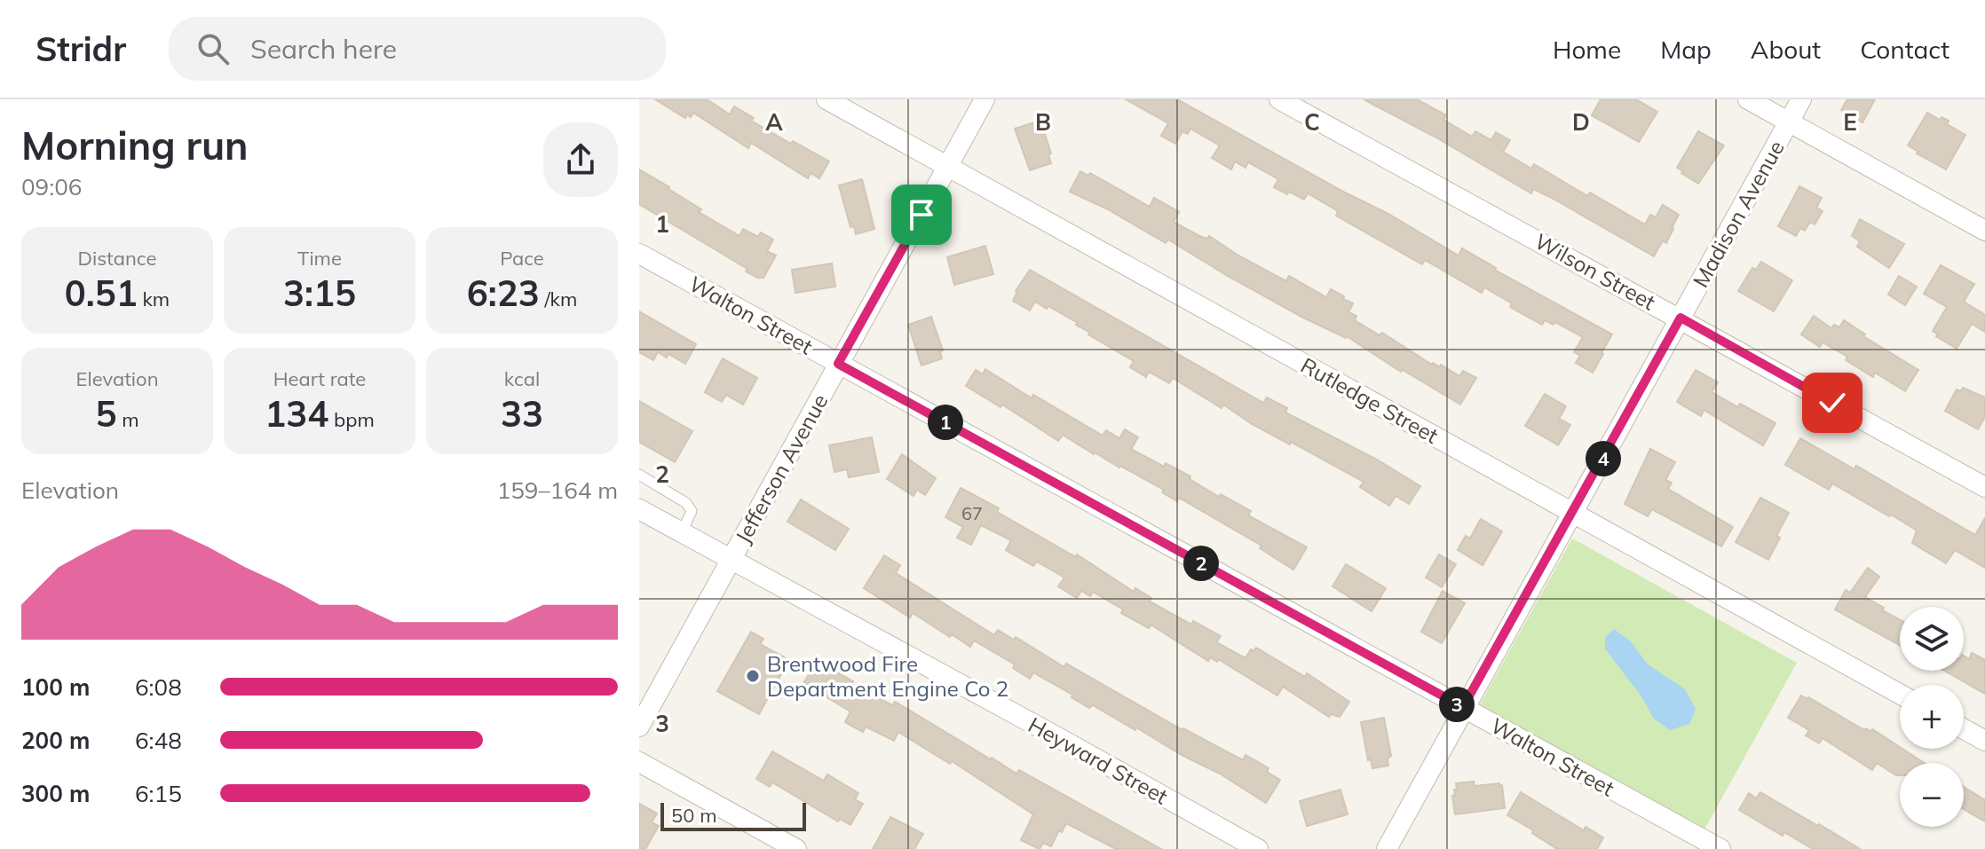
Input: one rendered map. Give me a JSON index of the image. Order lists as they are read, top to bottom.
{
  "streets": {
    "street": [
      "Madison Avenue",
      "Wilson Street",
      "Walton Street",
      "Rutledge Street",
      "Jefferson Avenue",
      "Heyward Street"
    ]
  },
  "crossings": [
    ["Madison Avenue", "Wilson Street"],
    ["Madison Avenue", "Walton Street"],
    ["Madison Avenue", "Rutledge Street"],
    ["Walton Street", "Jefferson Avenue"],
    ["Rutledge Street", "Jefferson Avenue"],
    ["Jefferson Avenue", "Heyward Street"]
  ],
  "places": ["Brentwood Fire Department Engine Co 2"],
  "house_numbers": ["67"],
  "scale_bar": "50 m",
  "page": {
    "header": "Stridr",
    "search": "Search here",
    "nav": [
      "Home",
      "Map",
      "About",
      "Contact"
    ],
    "heading": ["Morning run", "09:06"],
    "stats": [
      ["Distance", "0.51 km"],
      ["Time", "3:15"],
      ["Pace", "6:23 /km"],
      ["Elevation", "5 m"],
      ["Heart rate", "134 bpm"],
      ["kcal", "33"]
    ],
    "pins": [
      "1",
      "4",
      "2",
      "3"
    ],
    "chart": ["Elevation", "159–164 m"],
    "map_buttons": ["+", "−"],
    "list": [
      {
        "name": "100 m",
        "note": "6:08"
      },
      {
        "name": "200 m",
        "note": "6:48"
      },
      {
        "name": "300 m",
        "note": "6:15"
      }
    ],
    "scale": "50 m"
  },
  "grid": {
    "columns": [
      "A",
      "B",
      "C",
      "D",
      "E"
    ],
    "rows": ["1", "2", "3"]
  }
}
